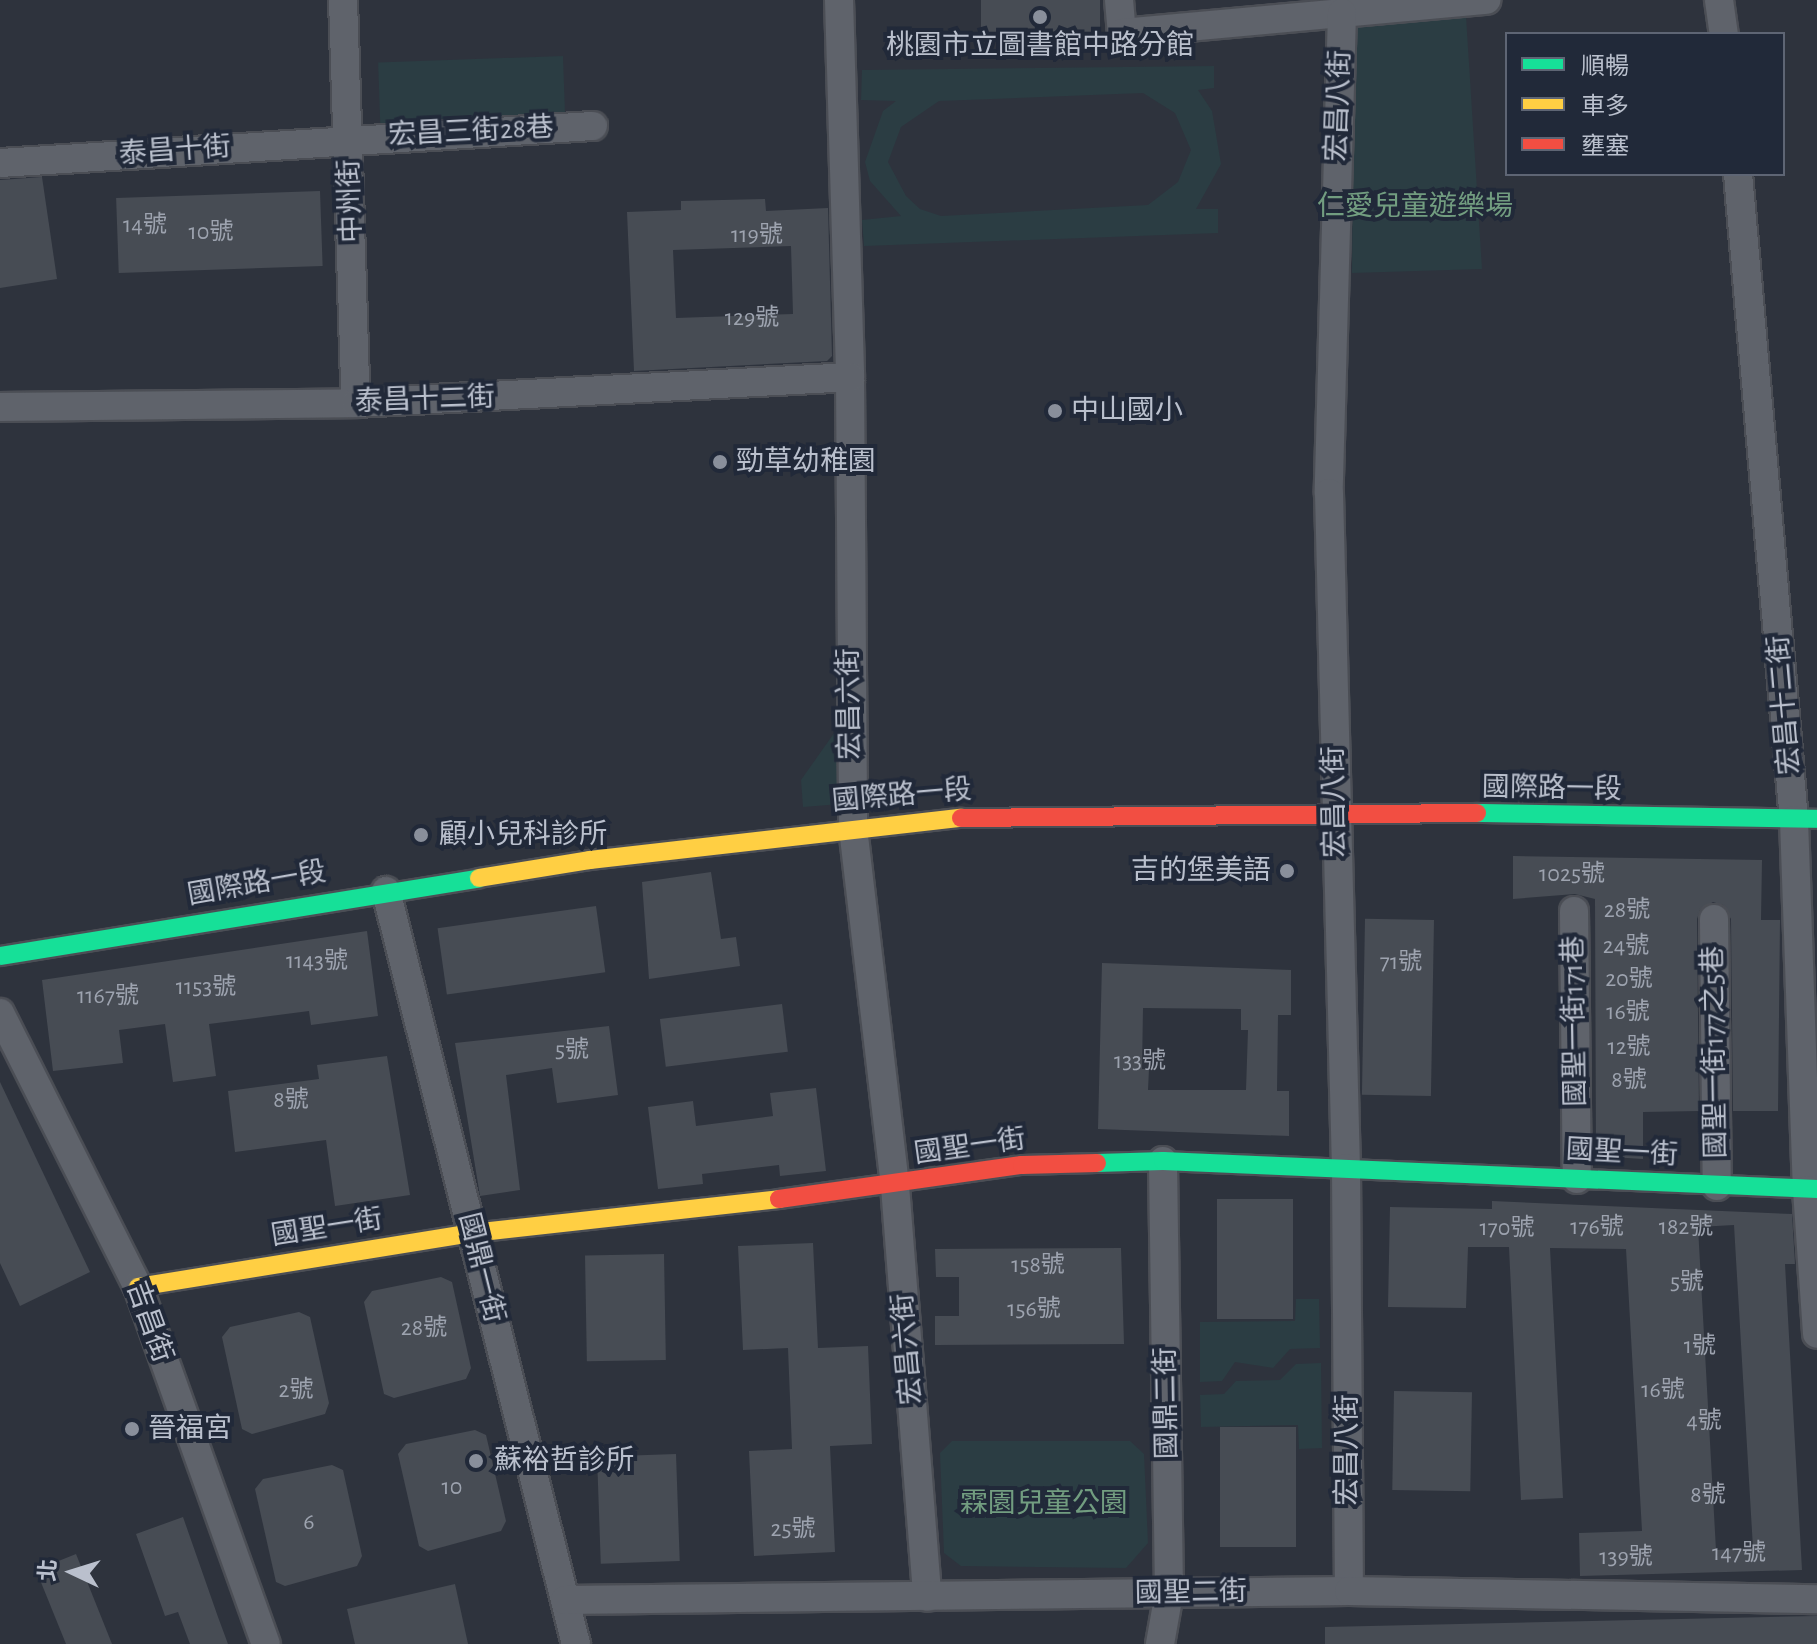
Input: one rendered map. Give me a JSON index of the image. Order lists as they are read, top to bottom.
{
  "streets": {
    "street": [
      "宏昌八街",
      "宏昌三街28巷",
      "泰昌十街",
      "中州街",
      "泰昌十二街",
      "宏昌六街",
      "宏昌十二街",
      "國際路一段",
      "國聖一街171巷",
      "國聖一街177之5巷",
      "國聖一街",
      "國鼎一街",
      "吉昌街",
      "國鼎二街",
      "國聖二街"
    ]
  },
  "crossings": [
    ["宏昌八街", "國際路一段"],
    ["宏昌八街", "國聖一街"],
    ["宏昌八街", "國聖二街"],
    ["宏昌三街28巷", "泰昌十街"],
    ["宏昌三街28巷", "中州街"],
    ["泰昌十街", "中州街"],
    ["中州街", "泰昌十二街"],
    ["泰昌十二街", "宏昌六街"],
    ["宏昌六街", "國際路一段"],
    ["宏昌六街", "國聖一街"],
    ["宏昌六街", "國聖二街"],
    ["宏昌十二街", "國際路一段"],
    ["宏昌十二街", "國聖一街"],
    ["國際路一段", "國鼎一街"],
    ["國聖一街171巷", "國聖一街"],
    ["國聖一街177之5巷", "國聖一街"],
    ["國聖一街", "國鼎一街"],
    ["國聖一街", "吉昌街"],
    ["國聖一街", "國鼎二街"],
    ["國鼎一街", "國聖二街"],
    ["國鼎二街", "國聖二街"]
  ],
  "parks": ["仁愛兒童遊樂場", "霖園兒童公園"],
  "places": [
    "桃園市立圖書館中路分館",
    "中山國小",
    "勁草幼稚園",
    "顧小兒科診所",
    "吉的堡美語",
    "晉福宮",
    "蘇裕哲診所"
  ],
  "house_numbers": [
    "14號",
    "10號",
    "119號",
    "129號",
    "1025號",
    "28號",
    "24號",
    "1143號",
    "71號",
    "20號",
    "1153號",
    "1167號",
    "16號",
    "12號",
    "5號",
    "133號",
    "8號",
    "8號",
    "176號",
    "182號",
    "170號",
    "158號",
    "5號",
    "156號",
    "28號",
    "1號",
    "2號",
    "16號",
    "4號",
    "10",
    "8號",
    "6",
    "25號",
    "147號",
    "139號"
  ],
  "legend": ["順暢", "車多", "壅塞"],
  "north": "left"
}
